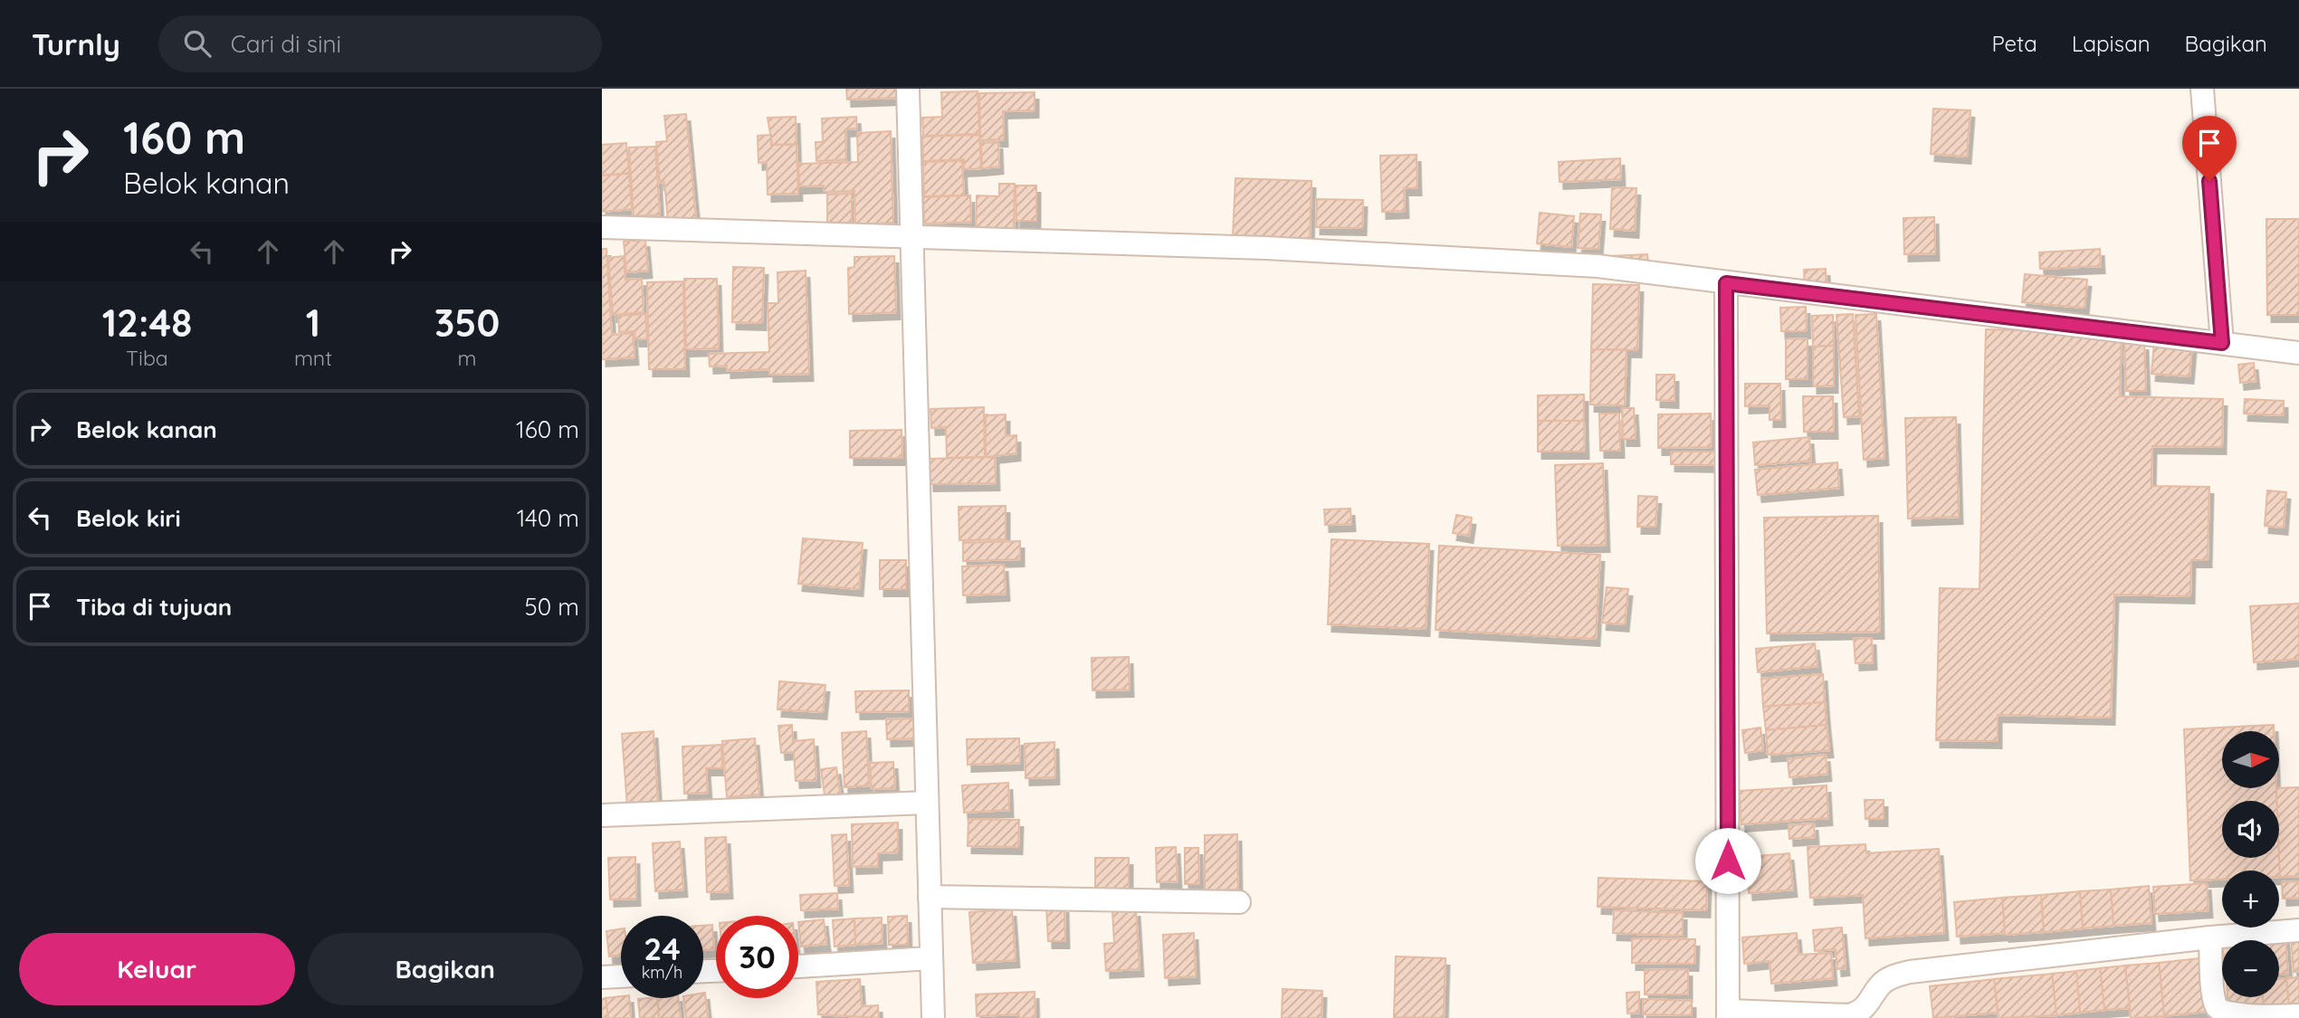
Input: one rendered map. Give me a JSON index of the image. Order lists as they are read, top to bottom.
{
  "north": "right",
  "page": {
    "header": "Turnly",
    "search": "Cari di sini",
    "nav": ["Peta", "Lapisan", "Bagikan"],
    "turn": ["160 m", "Belok kanan"],
    "eta": [
      "12:48",
      "Tiba",
      "1",
      "mnt",
      "350",
      "m"
    ],
    "list": [
      {
        "name": "Belok kanan",
        "value": "160 m"
      },
      {
        "name": "Belok kiri",
        "value": "140 m"
      },
      {
        "name": "Tiba di tujuan",
        "value": "50 m"
      }
    ],
    "map_buttons": ["+", "−"],
    "speed": "24 km/h",
    "limit": "30",
    "buttons": ["Keluar", "Bagikan"]
  }
}
